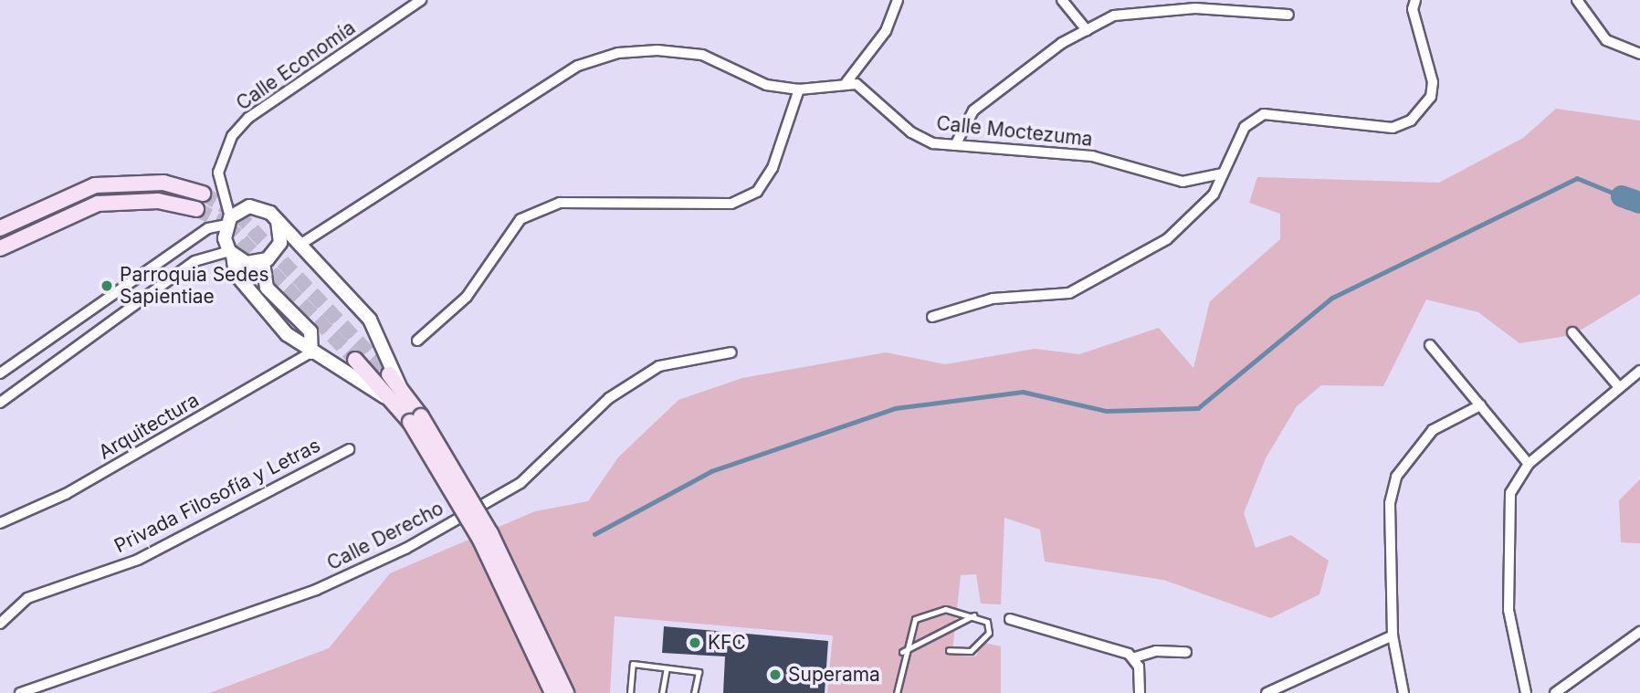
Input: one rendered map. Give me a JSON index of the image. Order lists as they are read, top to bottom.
{
  "streets": {
    "street": [
      "Calle Economía",
      "Calle Moctezuma",
      "Arquitectura",
      "Privada Filosofía y Letras",
      "Calle Derecho"
    ]
  },
  "places": ["Parroquia Sedes Sapientiae", "KFC", "Superama"]
}
